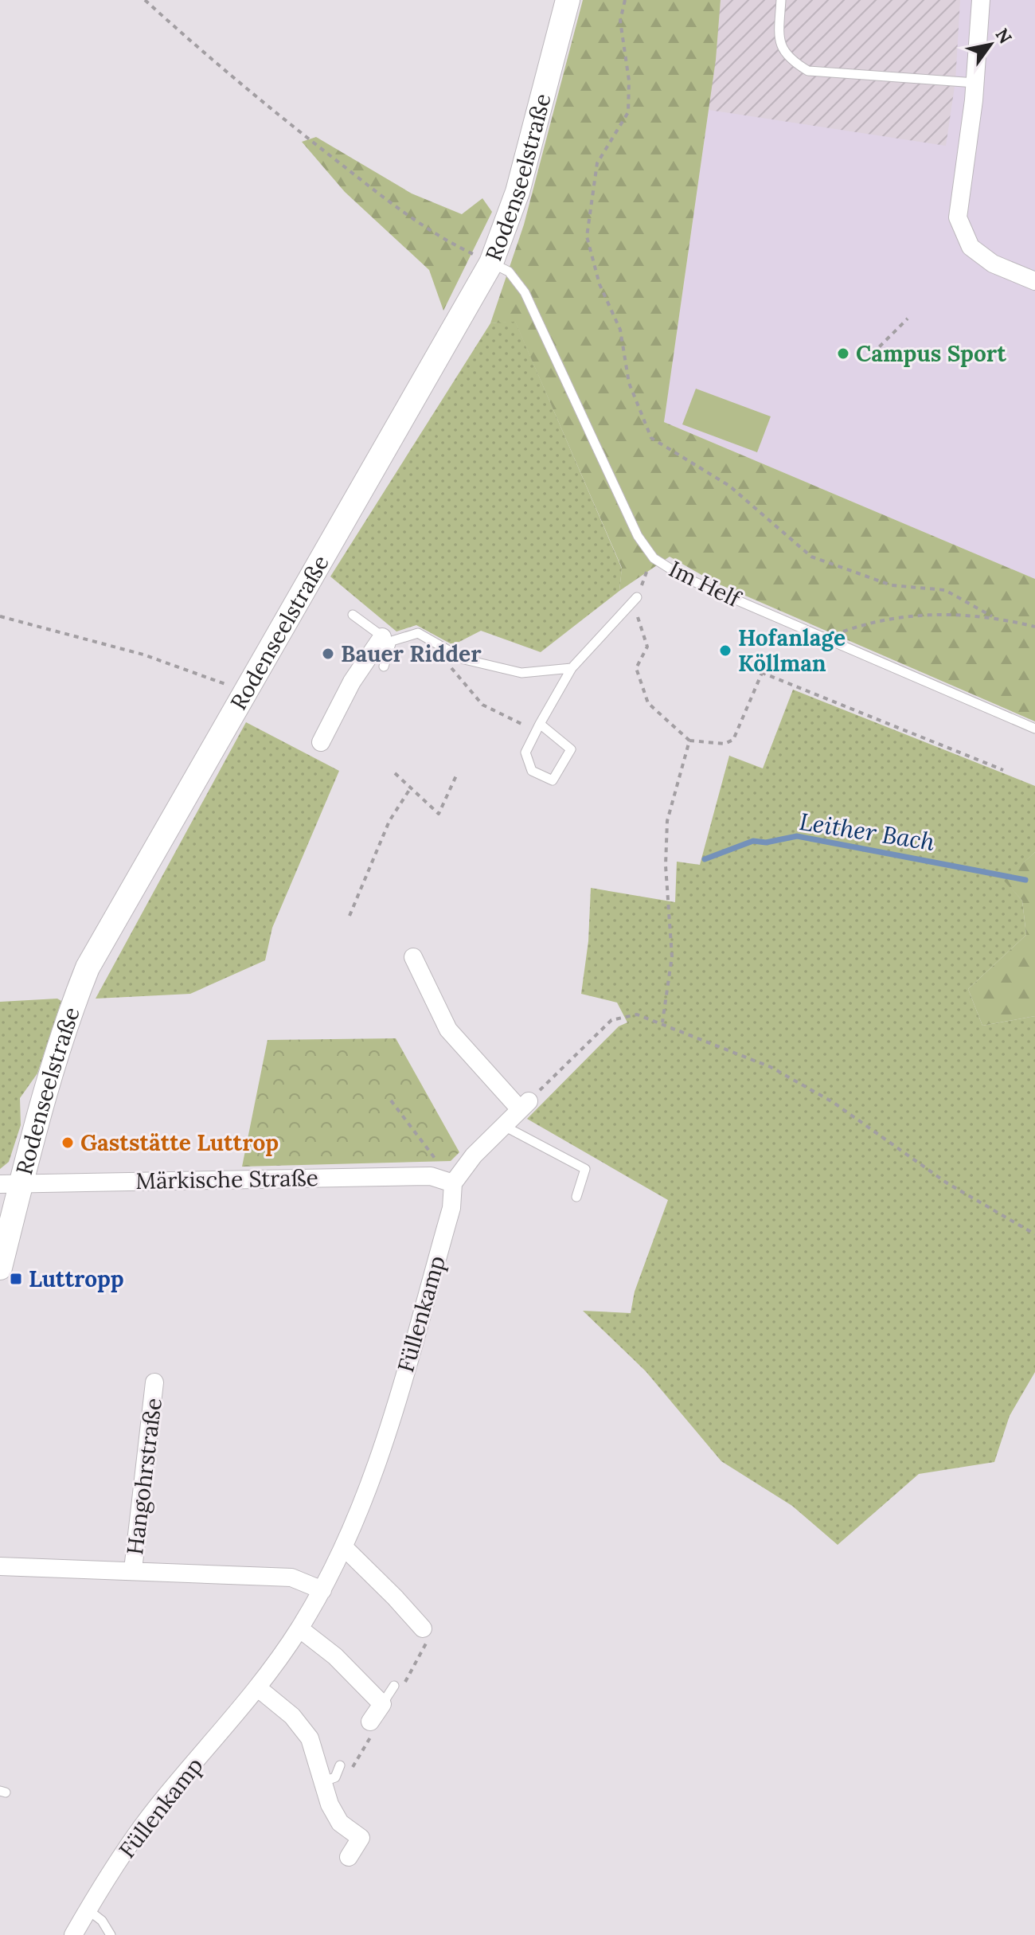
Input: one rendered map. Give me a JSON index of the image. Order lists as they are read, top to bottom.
{
  "streets": {
    "main road": ["Rodenseelstraße"],
    "street": ["Märkische Straße", "Füllenkamp", "Hangohrstraße"],
    "lane": ["Im Helf"]
  },
  "crossings": [
    ["Rodenseelstraße", "Im Helf"],
    ["Rodenseelstraße", "Märkische Straße"],
    ["Märkische Straße", "Füllenkamp"],
    ["Füllenkamp", "Hangohrstraße"]
  ],
  "water": ["Leither Bach"],
  "places": {
    "other": [
      "Campus Sport",
      "Hofanlage Köllman",
      "Bauer Ridder",
      "Gaststätte Luttrop"
    ],
    "transit": ["Luttropp"]
  },
  "north": "top right"
}
